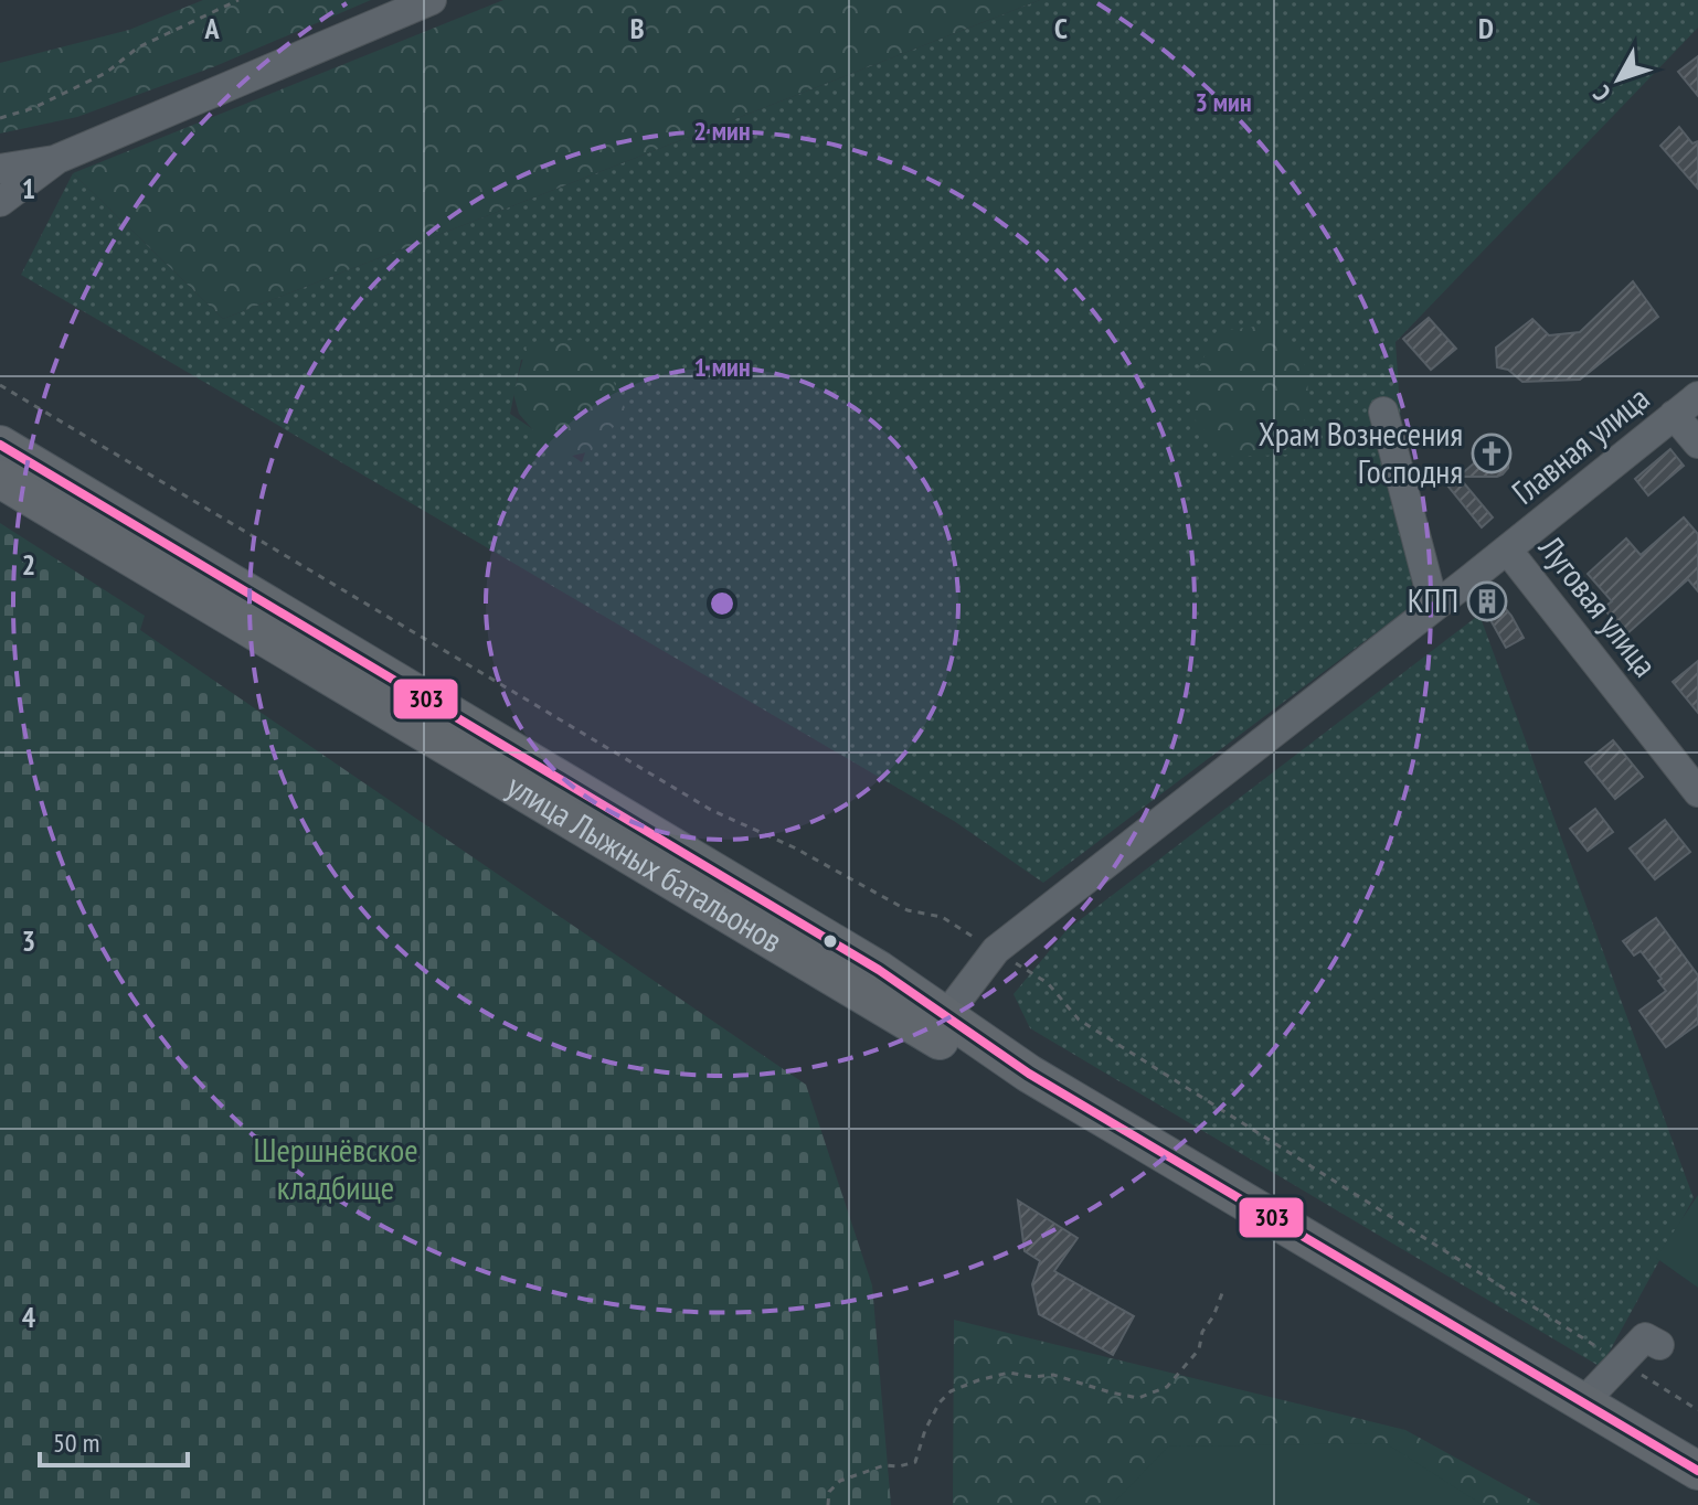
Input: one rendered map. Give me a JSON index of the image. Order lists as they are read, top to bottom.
{
  "streets": {
    "main road": ["улица Лыжных батальонов"],
    "street": ["Главная улица", "Луговая улица"]
  },
  "crossings": [
    ["Главная улица", "Луговая улица"],
    ["Главная улица", "улица Лыжных батальонов"]
  ],
  "parks": ["Шершнёвское кладбище"],
  "places": {
    "church": ["Храм Вознесения Господня"],
    "building": ["КПП"]
  },
  "lines": ["transit line 303"],
  "scale_bar": "50 m",
  "north": "bottom left",
  "grid": {
    "columns": [
      "A",
      "B",
      "C",
      "D"
    ],
    "rows": [
      "1",
      "2",
      "3",
      "4"
    ]
  },
  "rings": ["3 мин", "2 мин", "1 мин"]
}
